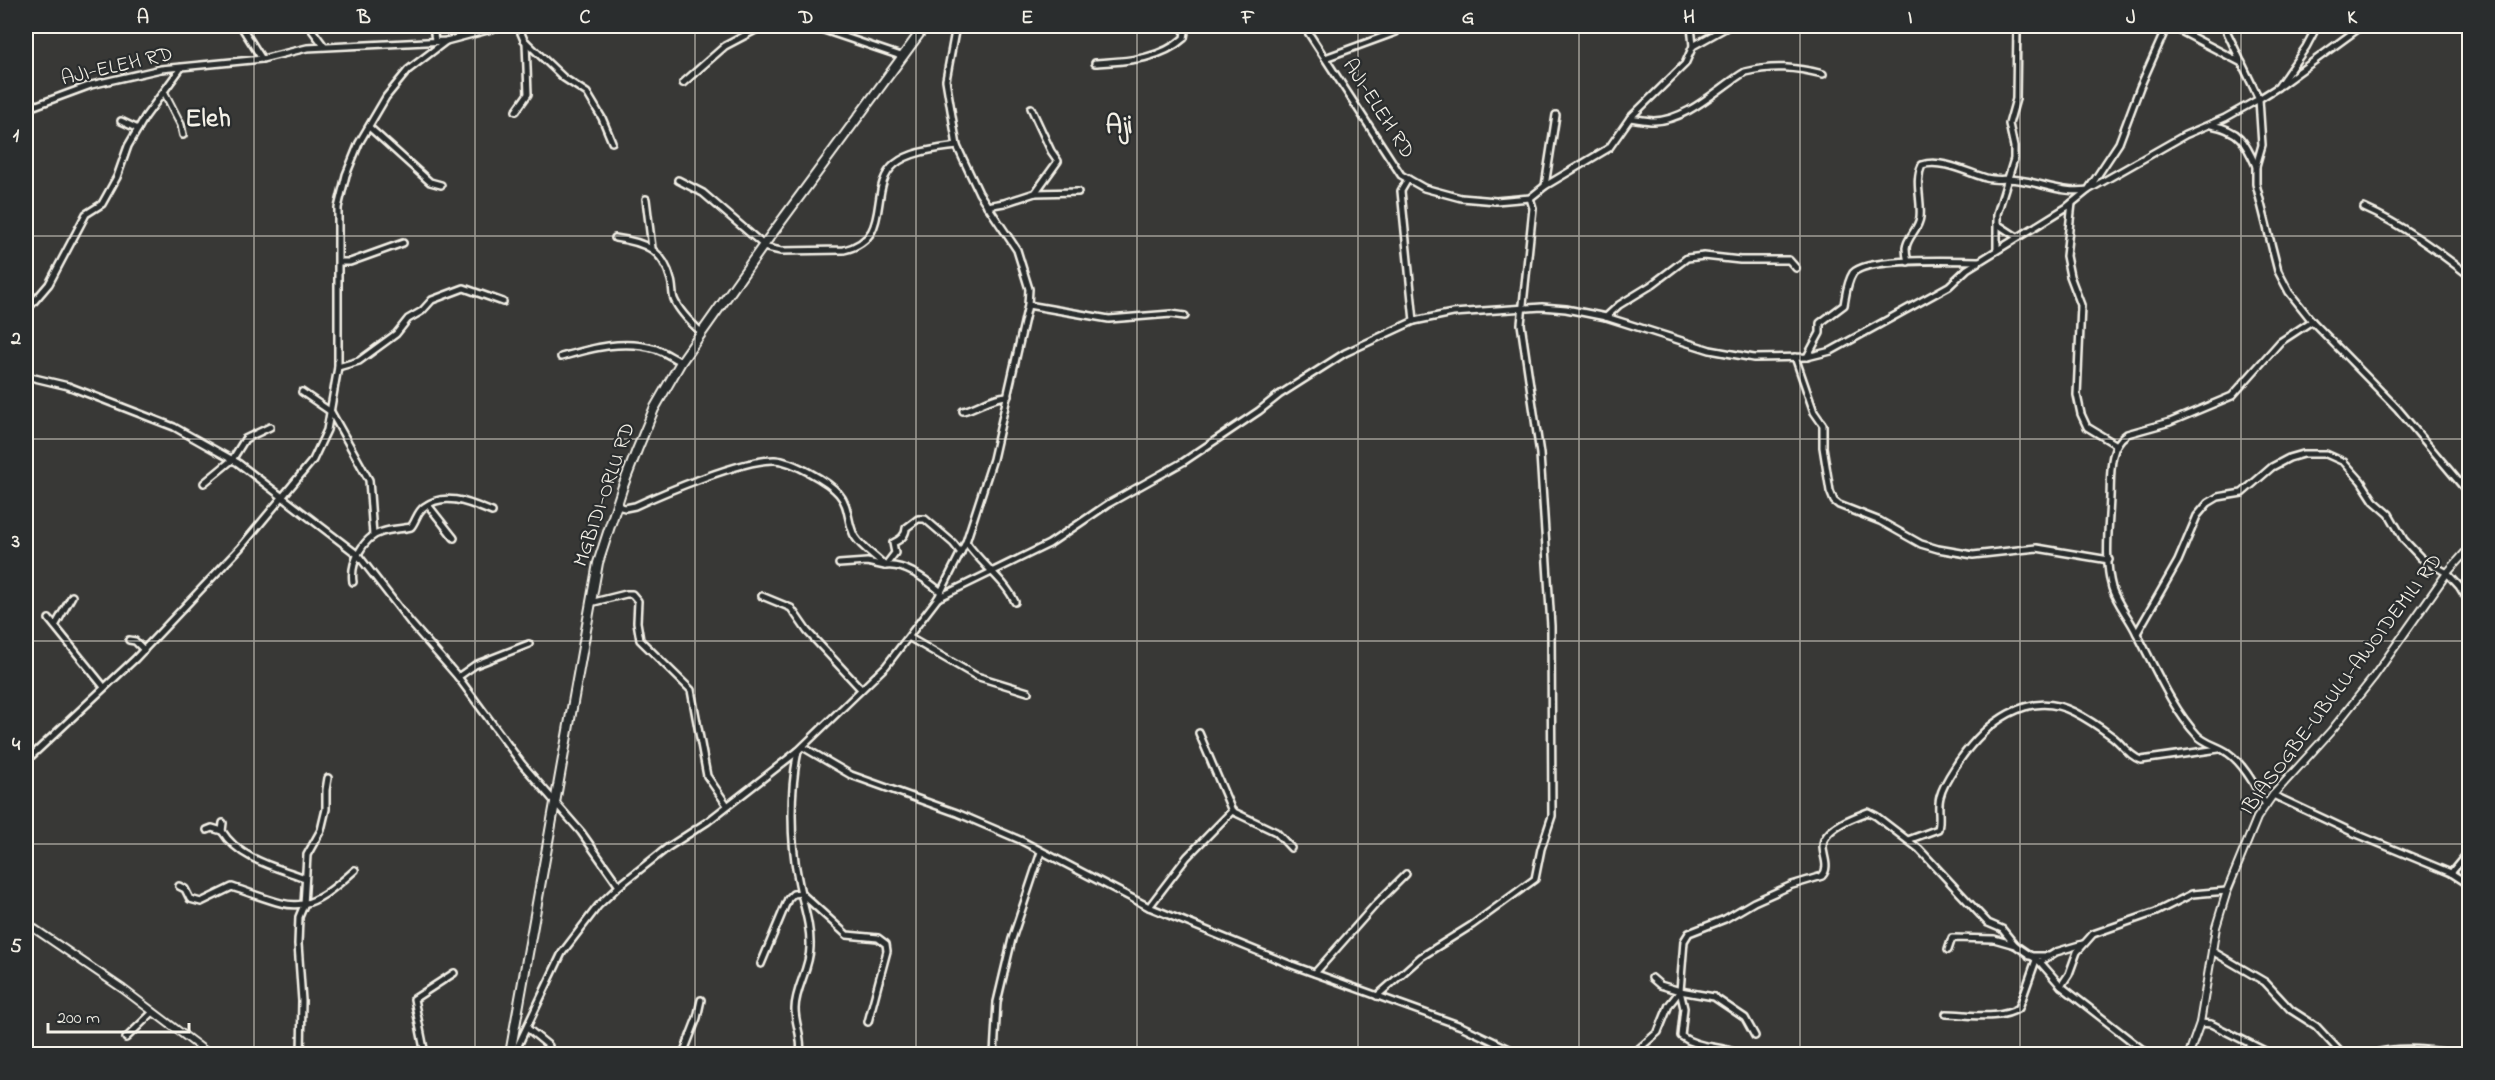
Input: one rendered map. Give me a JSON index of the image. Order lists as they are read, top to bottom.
{
  "streets": {
    "main road": ["MGBIDI-ORLU RD"],
    "street": ["AJI-ELEH RD", "IBIASOGBE-UBULU-AWOIDEMILI RD"]
  },
  "districts": ["Eleh", "Aji"],
  "scale_bar": "200 m",
  "grid": {
    "columns": [
      "A",
      "B",
      "C",
      "D",
      "E",
      "F",
      "G",
      "H",
      "I",
      "J",
      "K"
    ],
    "rows": [
      "1",
      "2",
      "3",
      "4",
      "5"
    ]
  }
}
